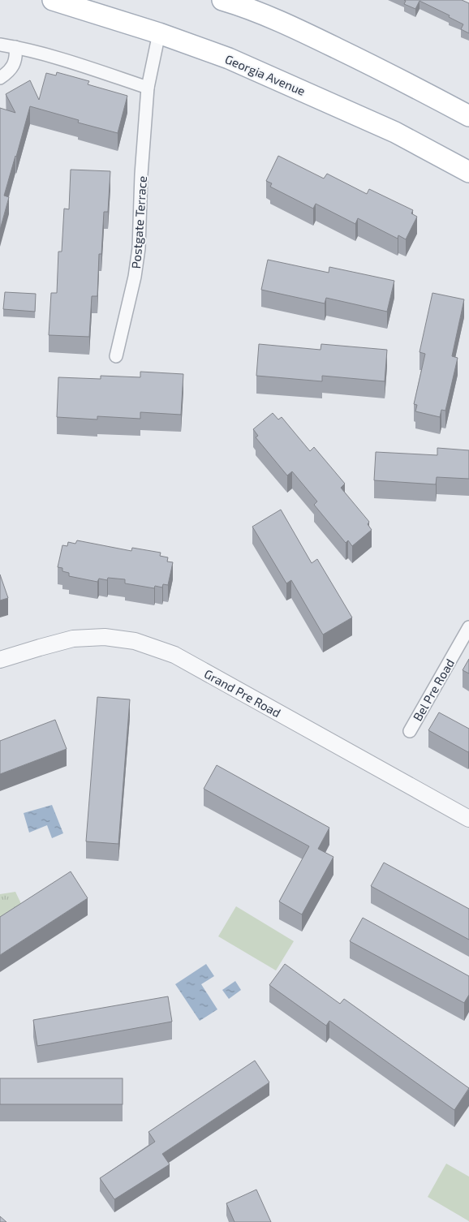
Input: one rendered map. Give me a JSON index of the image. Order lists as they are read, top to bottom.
{
  "streets": {
    "main road": ["Georgia Avenue"],
    "street": ["Postgate Terrace", "Bel Pre Road", "Grand Pre Road"]
  },
  "crossings": [
    ["Georgia Avenue", "Postgate Terrace"]
  ]
}
